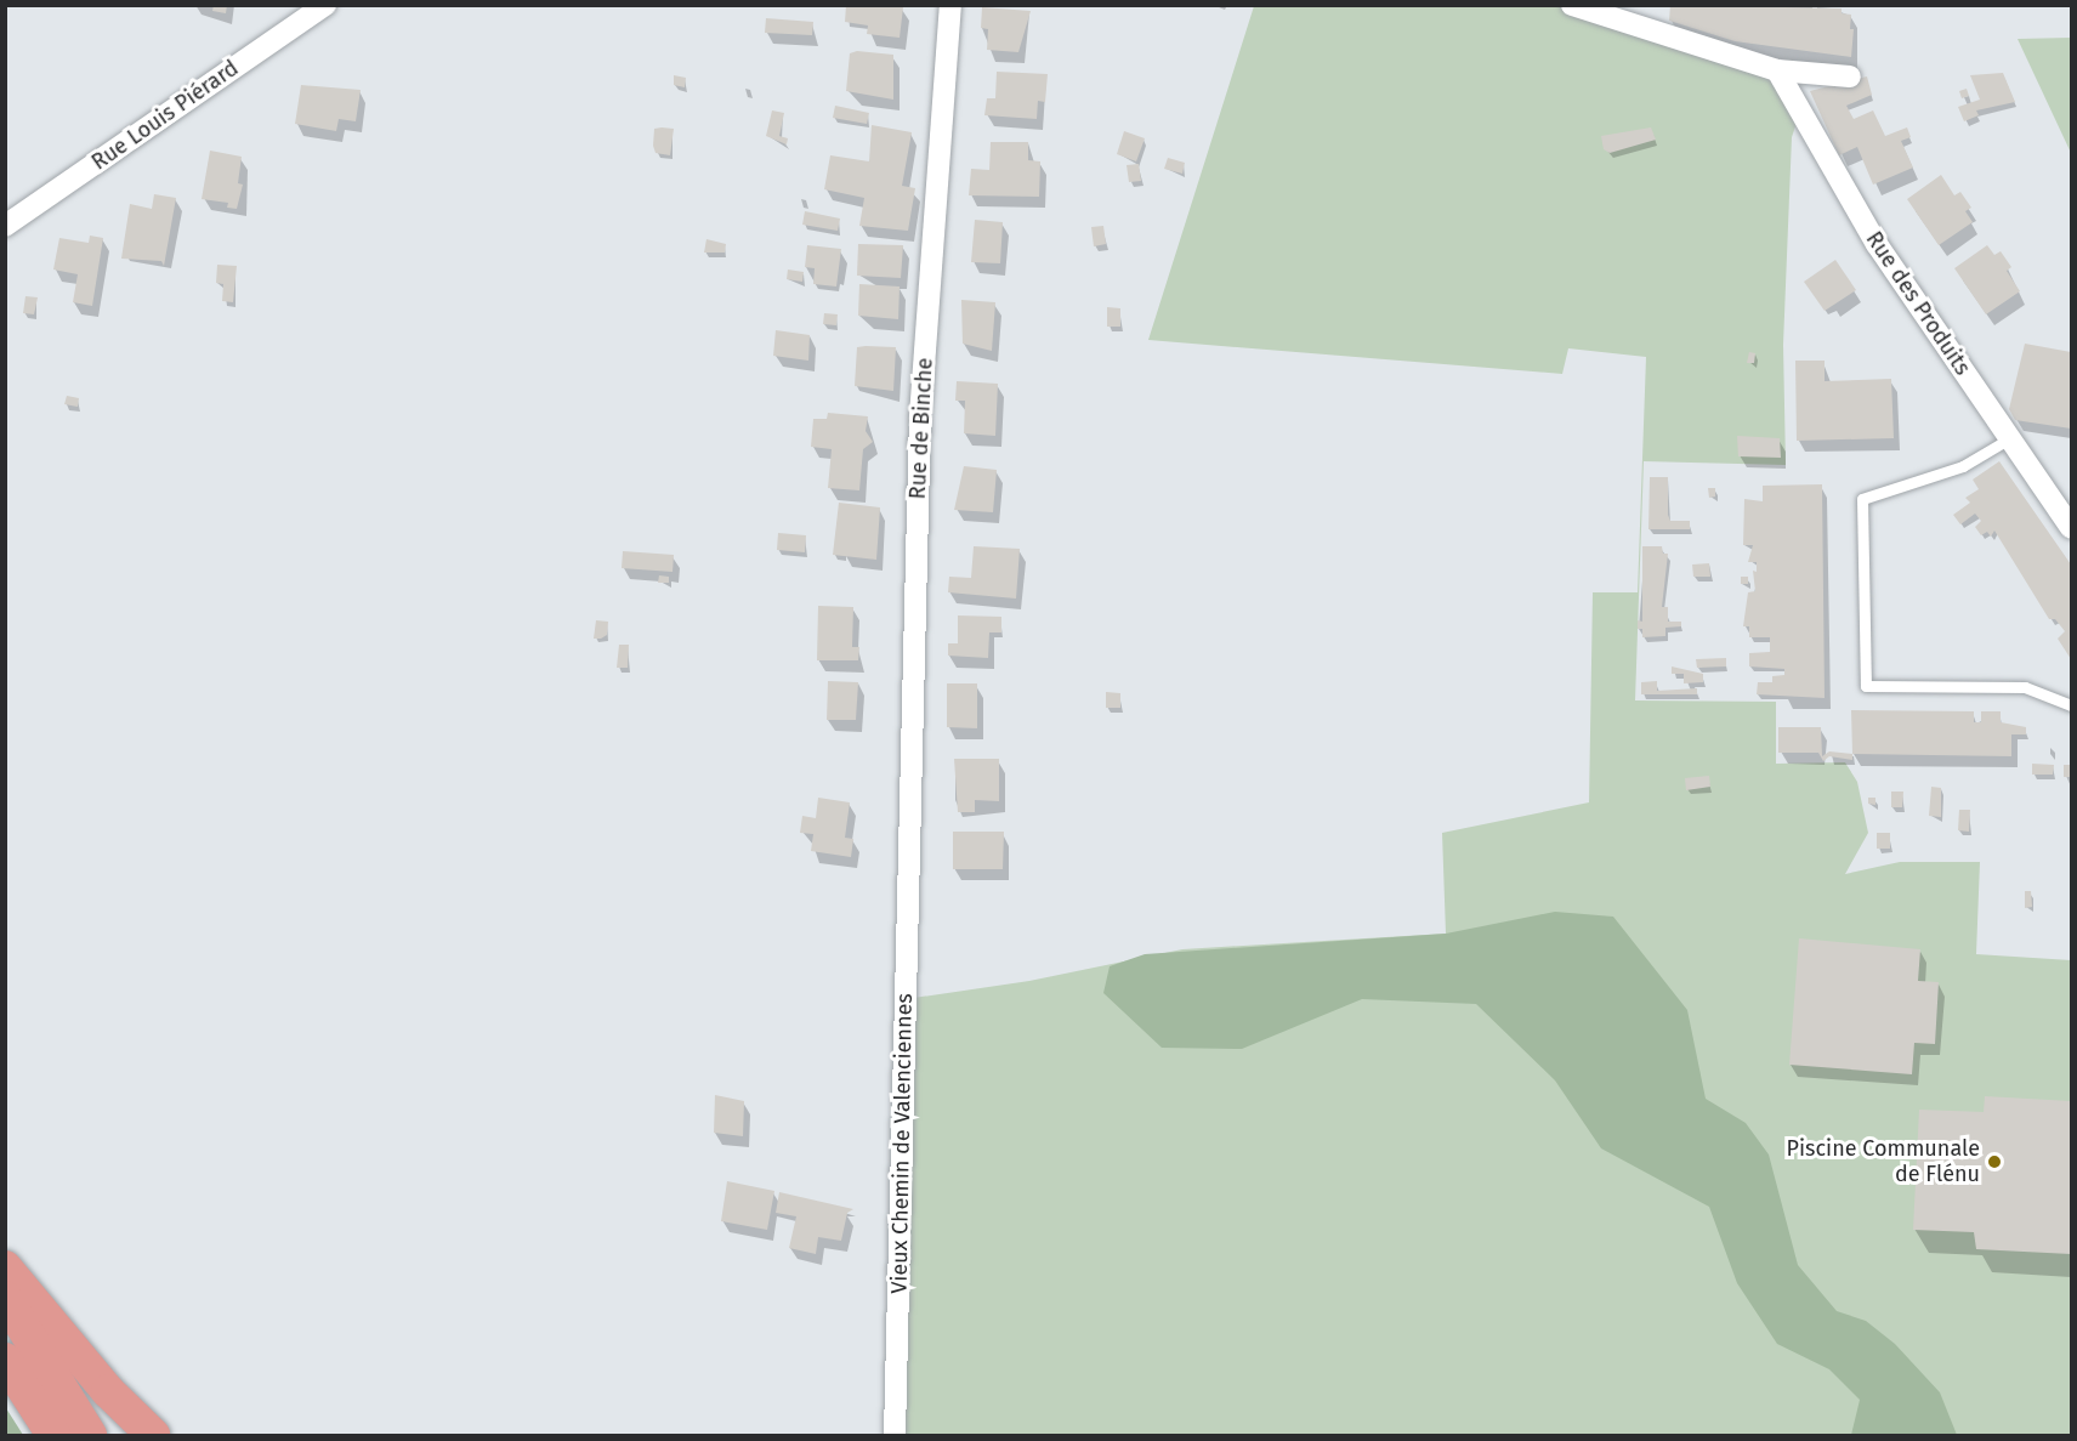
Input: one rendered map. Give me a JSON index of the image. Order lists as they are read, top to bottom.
{
  "streets": {
    "street": [
      "Rue Louis Piérard",
      "Rue des Produits",
      "Rue de Binche",
      "Vieux Chemin de Valenciennes"
    ]
  },
  "crossings": [
    ["Rue de Binche", "Vieux Chemin de Valenciennes"]
  ],
  "places": ["Piscine Communale de Flénu"]
}
